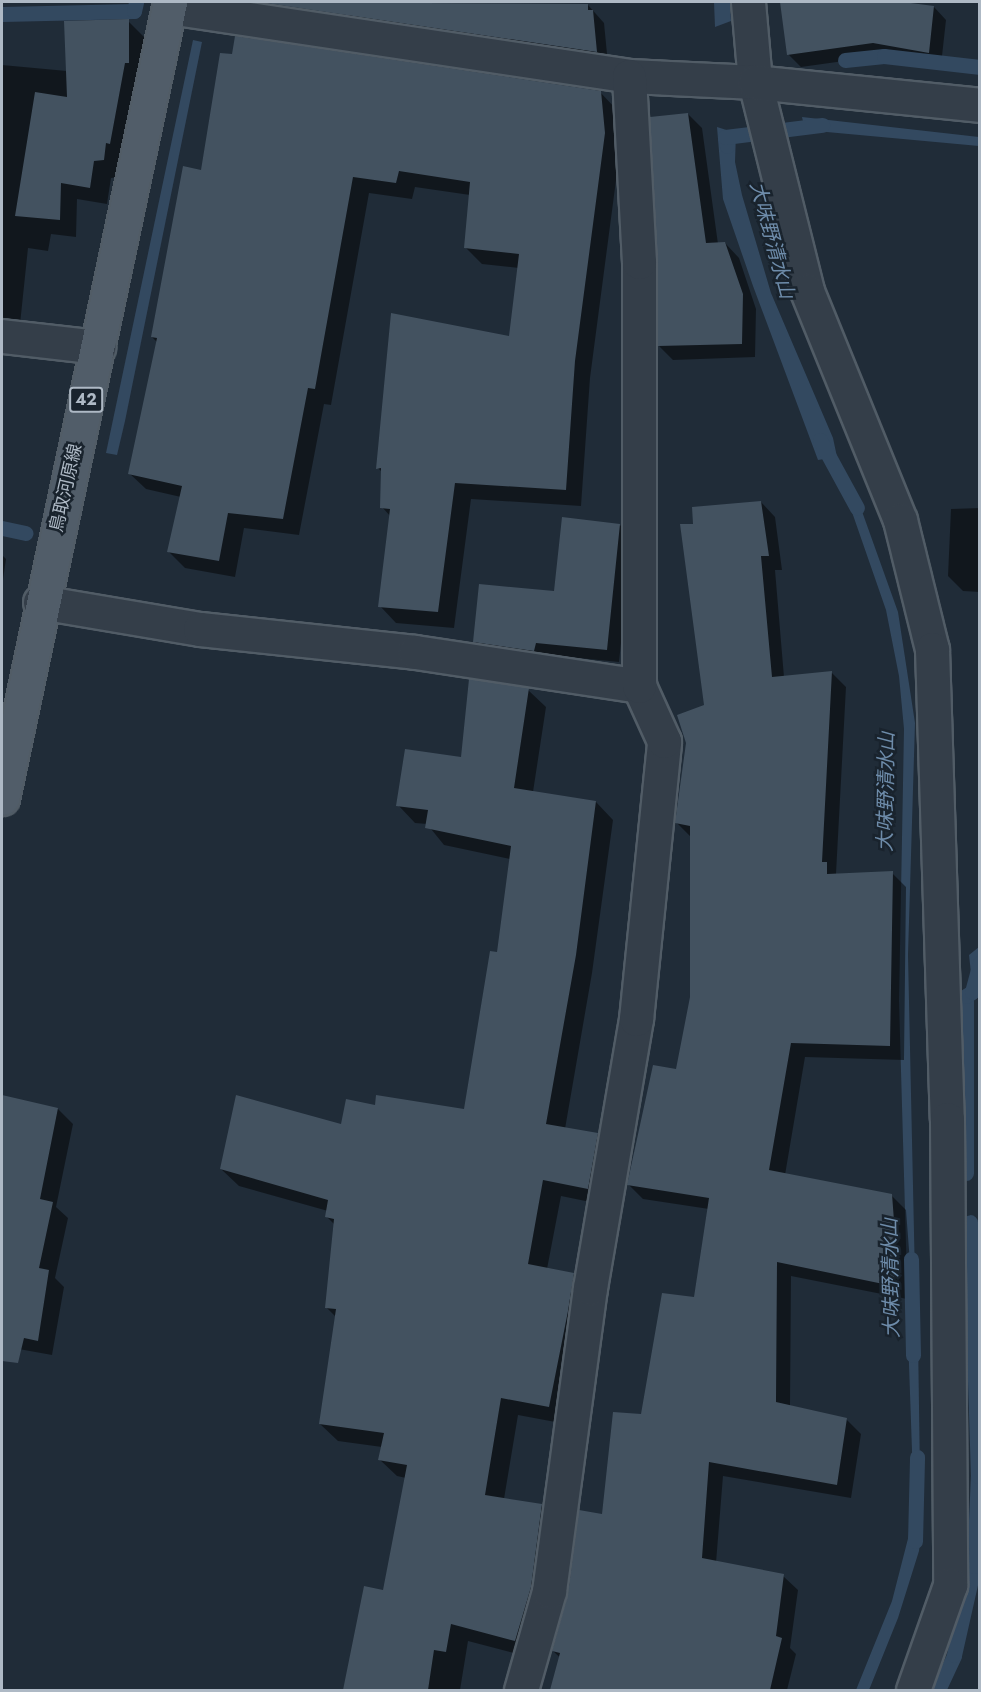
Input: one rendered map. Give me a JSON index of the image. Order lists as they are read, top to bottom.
{
  "streets": {
    "main road": ["42", "鳥取河原線"]
  },
  "water": ["大味野清水山"]
}
